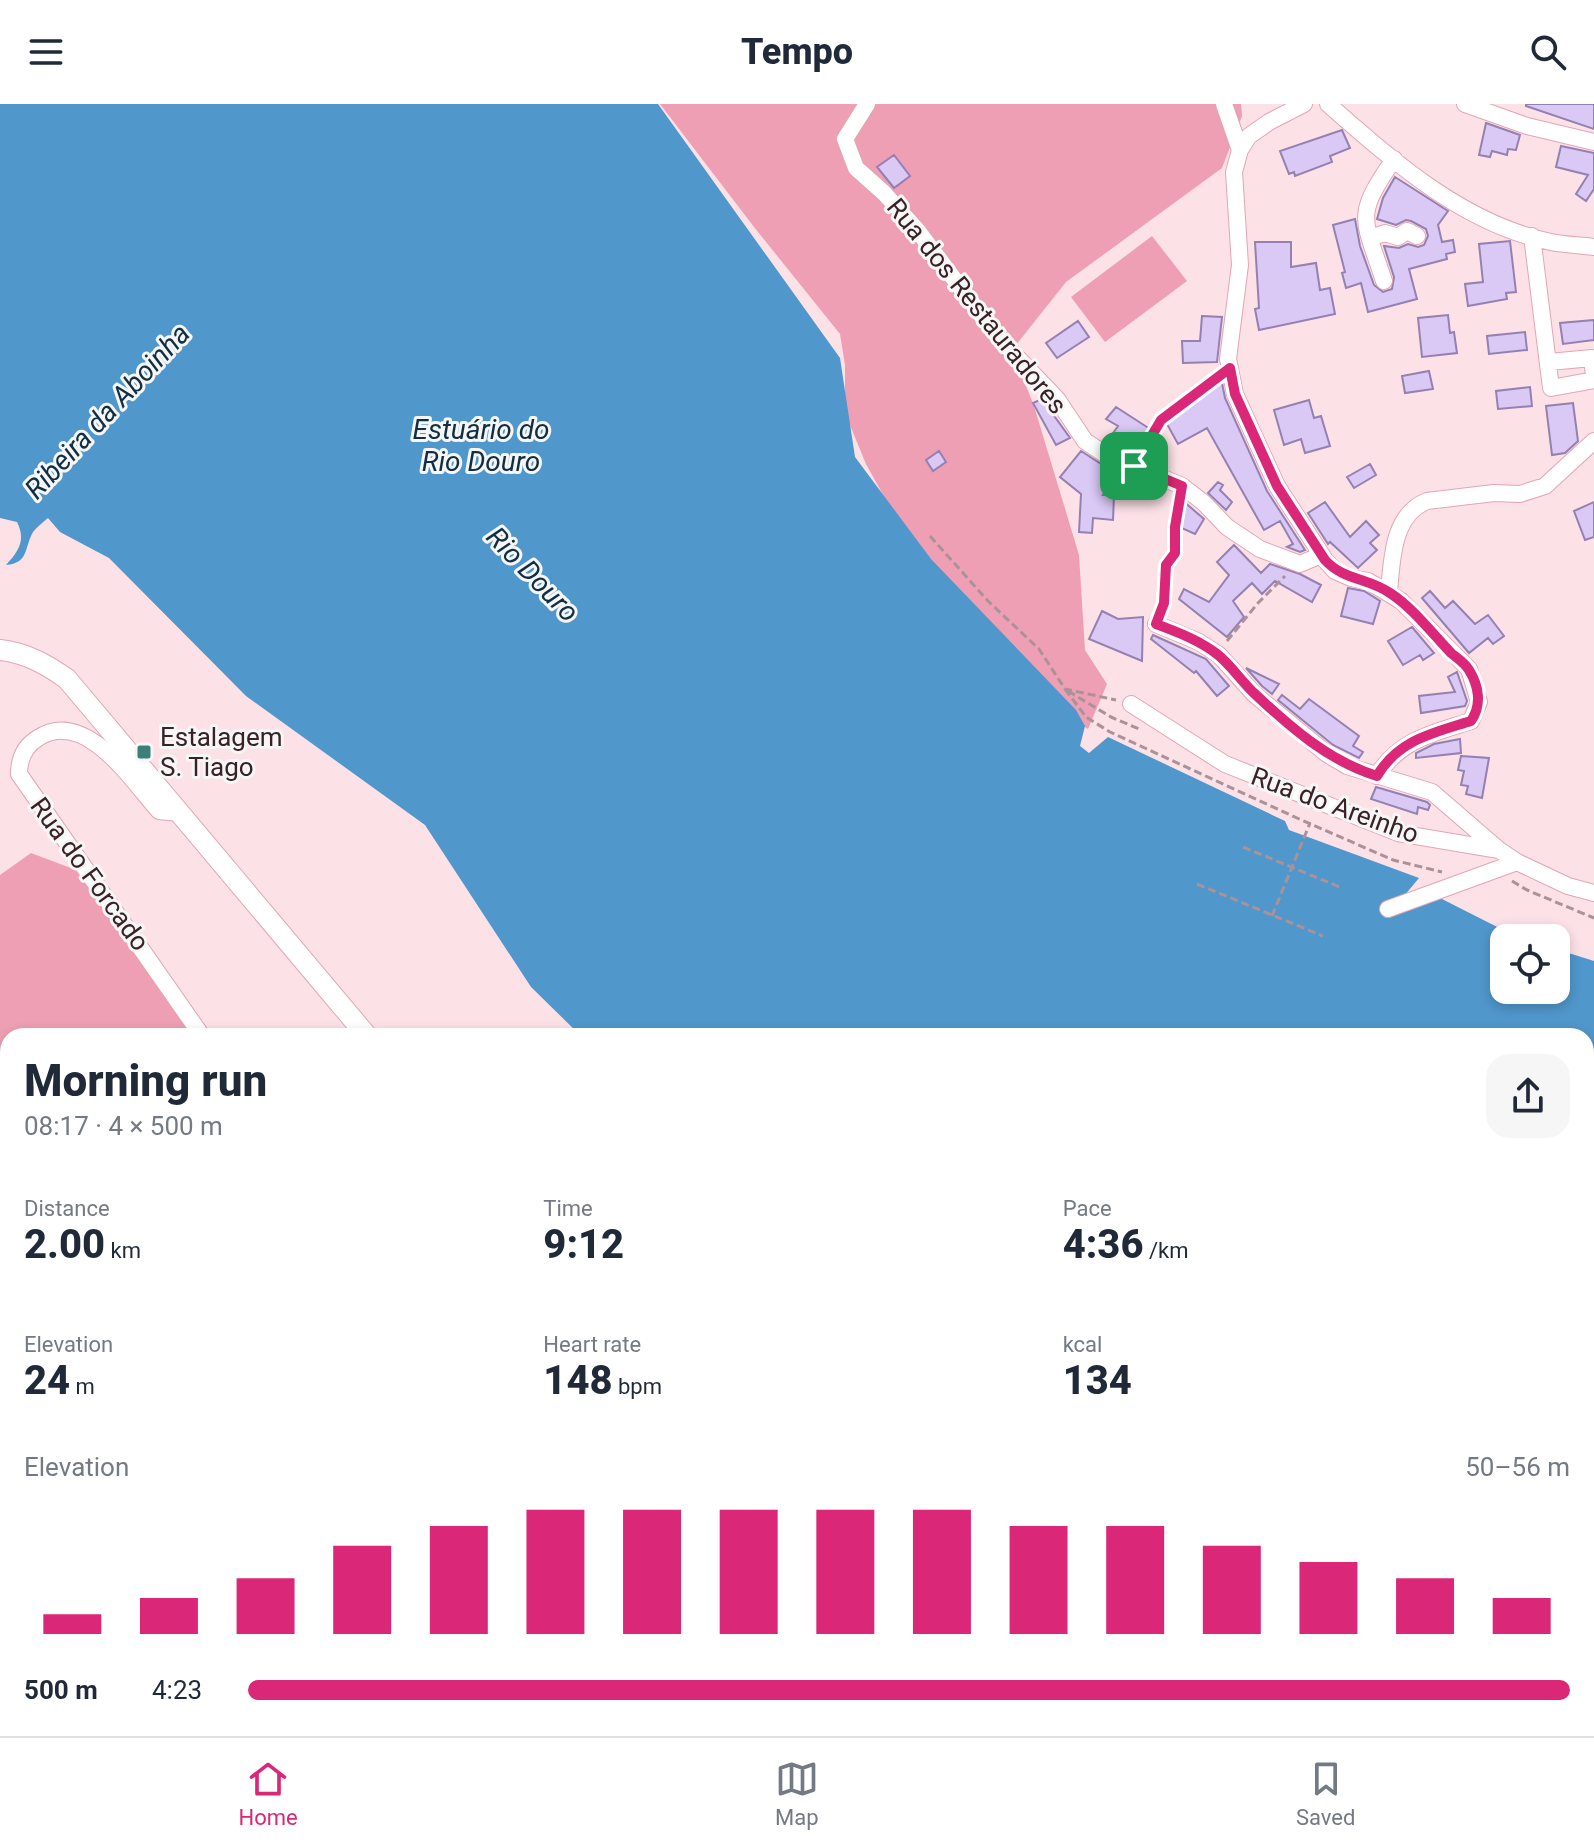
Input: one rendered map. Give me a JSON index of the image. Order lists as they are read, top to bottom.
{
  "streets": {
    "street": ["Rua dos Restauradores", "Rua do Areinho", "Rua do Forcado"]
  },
  "water": ["Ribeira da Aboinha", "Estuário do Rio Douro", "Rio Douro"],
  "places": {
    "transit": ["Estalagem S. Tiago"]
  },
  "page": {
    "header": "Tempo",
    "heading": ["Morning run", "08:17 · 4 × 500 m"],
    "stats": [
      ["Distance", "2.00 km"],
      ["Time", "9:12"],
      ["Pace", "4:36 /km"],
      ["Elevation", "24 m"],
      ["Heart rate", "148 bpm"],
      ["kcal", "134"]
    ],
    "chart": ["Elevation", "50–56 m"],
    "list": [
      {
        "name": "500 m",
        "note": "4:23"
      }
    ],
    "tabs": ["Home", "Map", "Saved"]
  }
}
